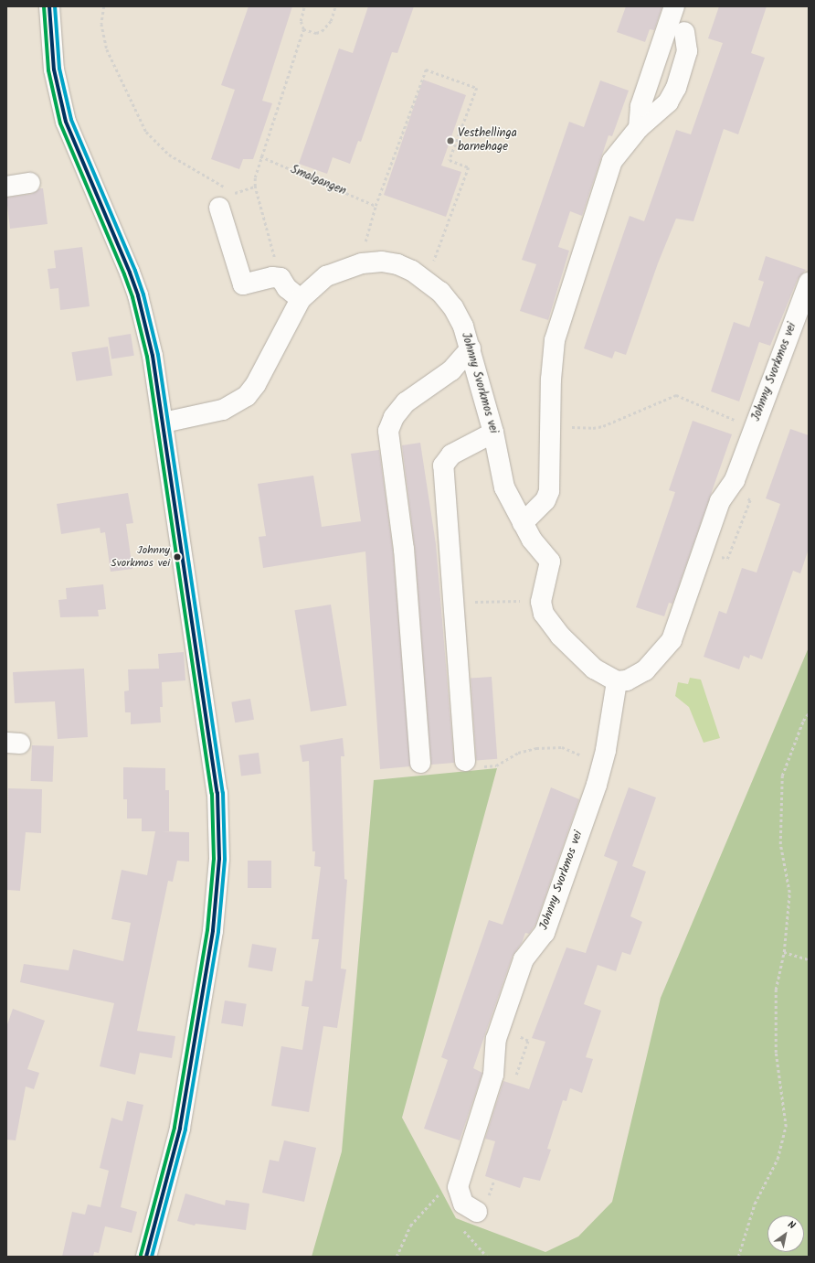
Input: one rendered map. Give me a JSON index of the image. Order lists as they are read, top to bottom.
{
  "streets": {
    "street": ["Johnny Svorkmos vei"],
    "path": ["Smalgangen"]
  },
  "places": ["Vesthellinga barnehage", "Johnny Svorkmos vei"],
  "north": "top right"
}
